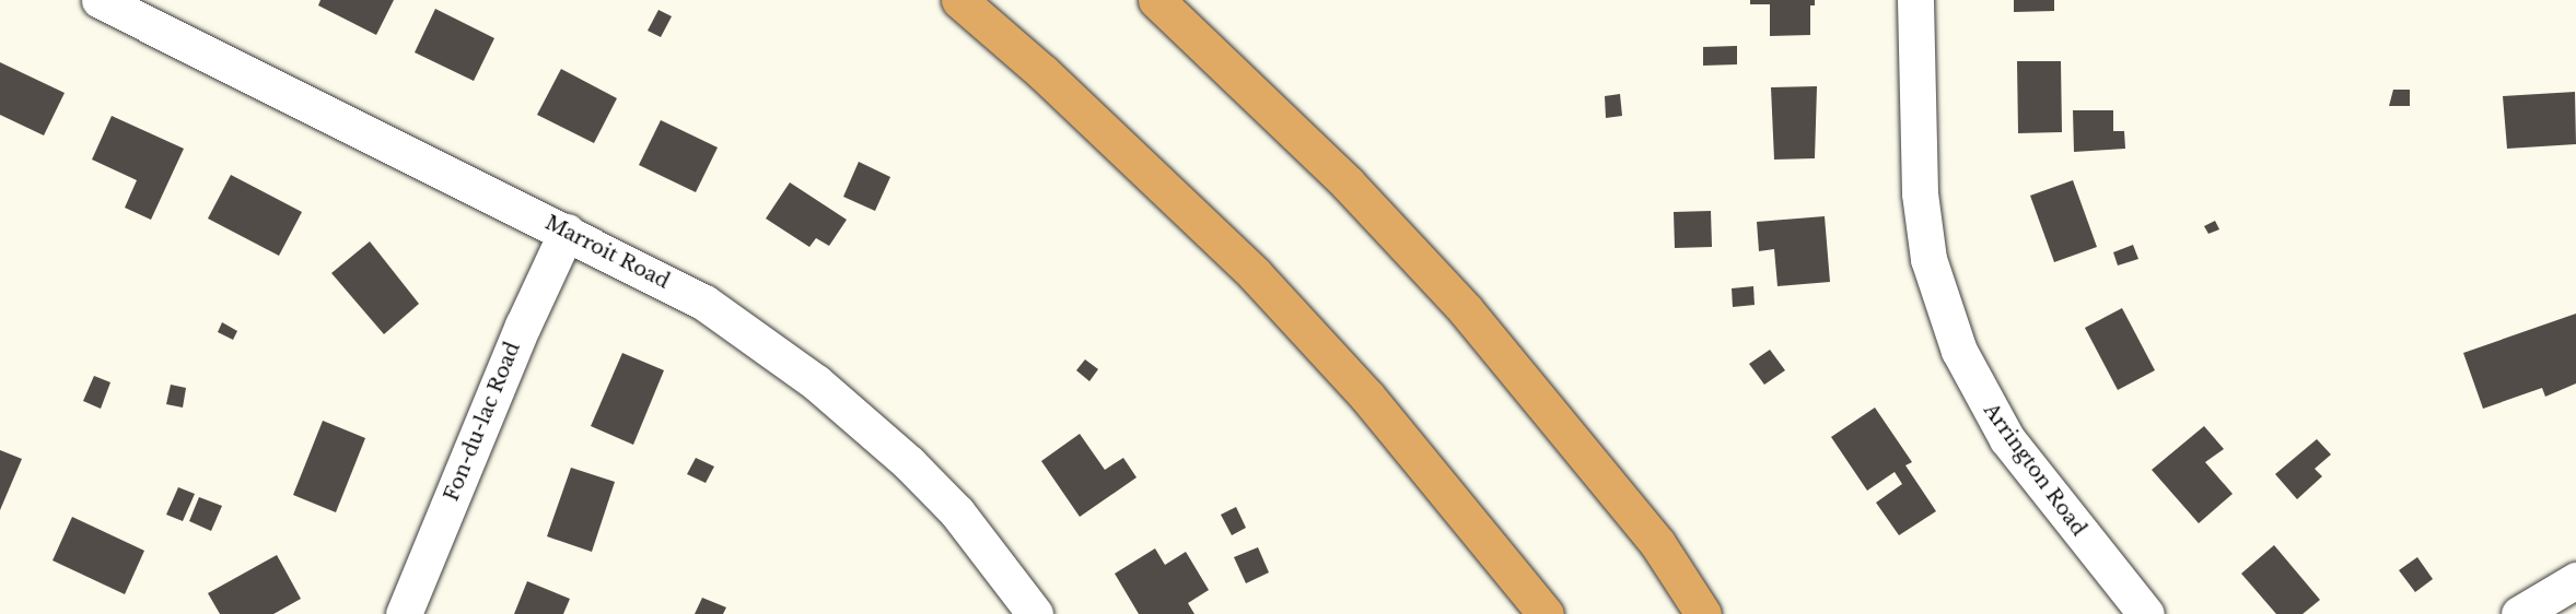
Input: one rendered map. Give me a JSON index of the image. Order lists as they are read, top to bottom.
{
  "streets": {
    "street": ["Marroit Road", "Fon-du-lac Road", "Arrington Road"]
  },
  "crossings": [
    ["Marroit Road", "Fon-du-lac Road"]
  ]
}
